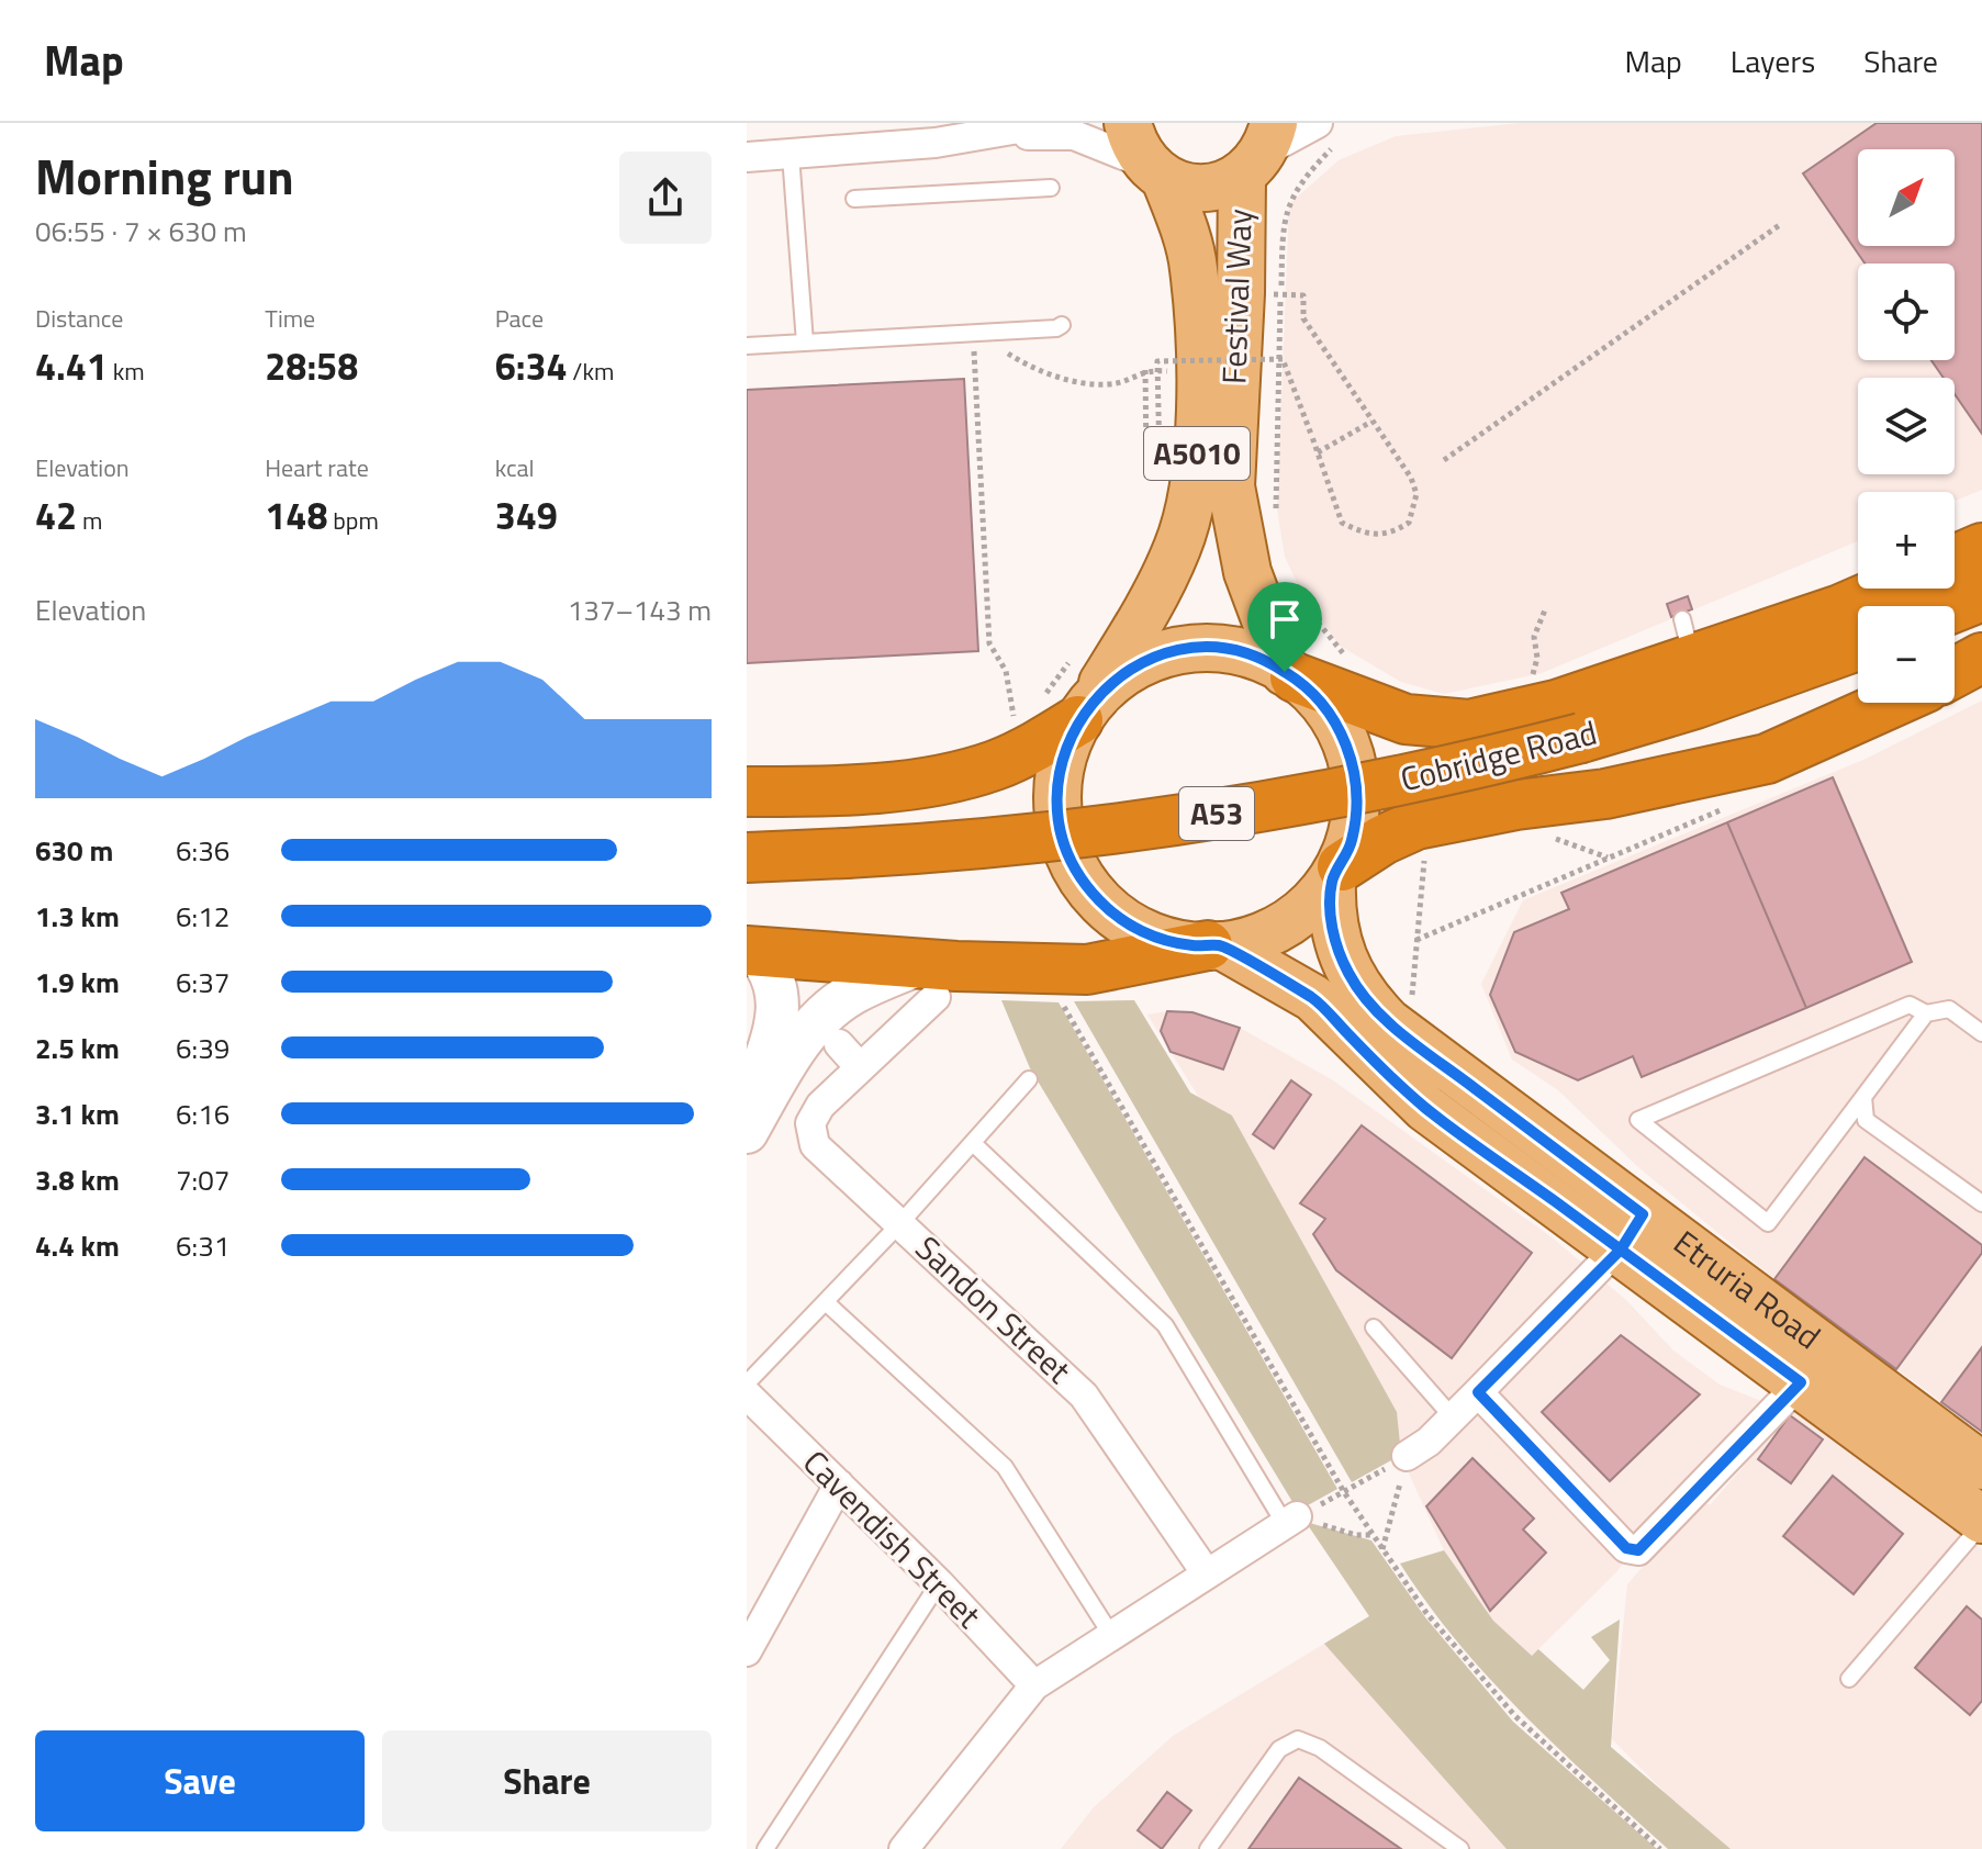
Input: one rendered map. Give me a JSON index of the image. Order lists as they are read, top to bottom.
{
  "streets": {
    "highway": ["Cobridge Road", "A53"],
    "main road": ["Festival Way", "A5010", "Etruria Road"],
    "street": ["Sandon Street", "Cavendish Street"]
  },
  "crossings": [
    ["Festival Way", "Etruria Road"]
  ],
  "north": "top right",
  "page": {
    "header": "Map",
    "nav": ["Map", "Layers", "Share"],
    "heading": ["Morning run", "06:55 · 7 × 630 m"],
    "map_buttons": ["+", "−"],
    "stats": [
      ["Distance", "4.41 km"],
      ["Time", "28:58"],
      ["Pace", "6:34 /km"],
      ["Elevation", "42 m"],
      ["Heart rate", "148 bpm"],
      ["kcal", "349"]
    ],
    "chart": ["Elevation", "137–143 m"],
    "list": [
      {
        "name": "630 m",
        "note": "6:36"
      },
      {
        "name": "1.3 km",
        "note": "6:12"
      },
      {
        "name": "1.9 km",
        "note": "6:37"
      },
      {
        "name": "2.5 km",
        "note": "6:39"
      },
      {
        "name": "3.1 km",
        "note": "6:16"
      },
      {
        "name": "3.8 km",
        "note": "7:07"
      },
      {
        "name": "4.4 km",
        "note": "6:31"
      }
    ],
    "buttons": ["Save", "Share"]
  }
}
